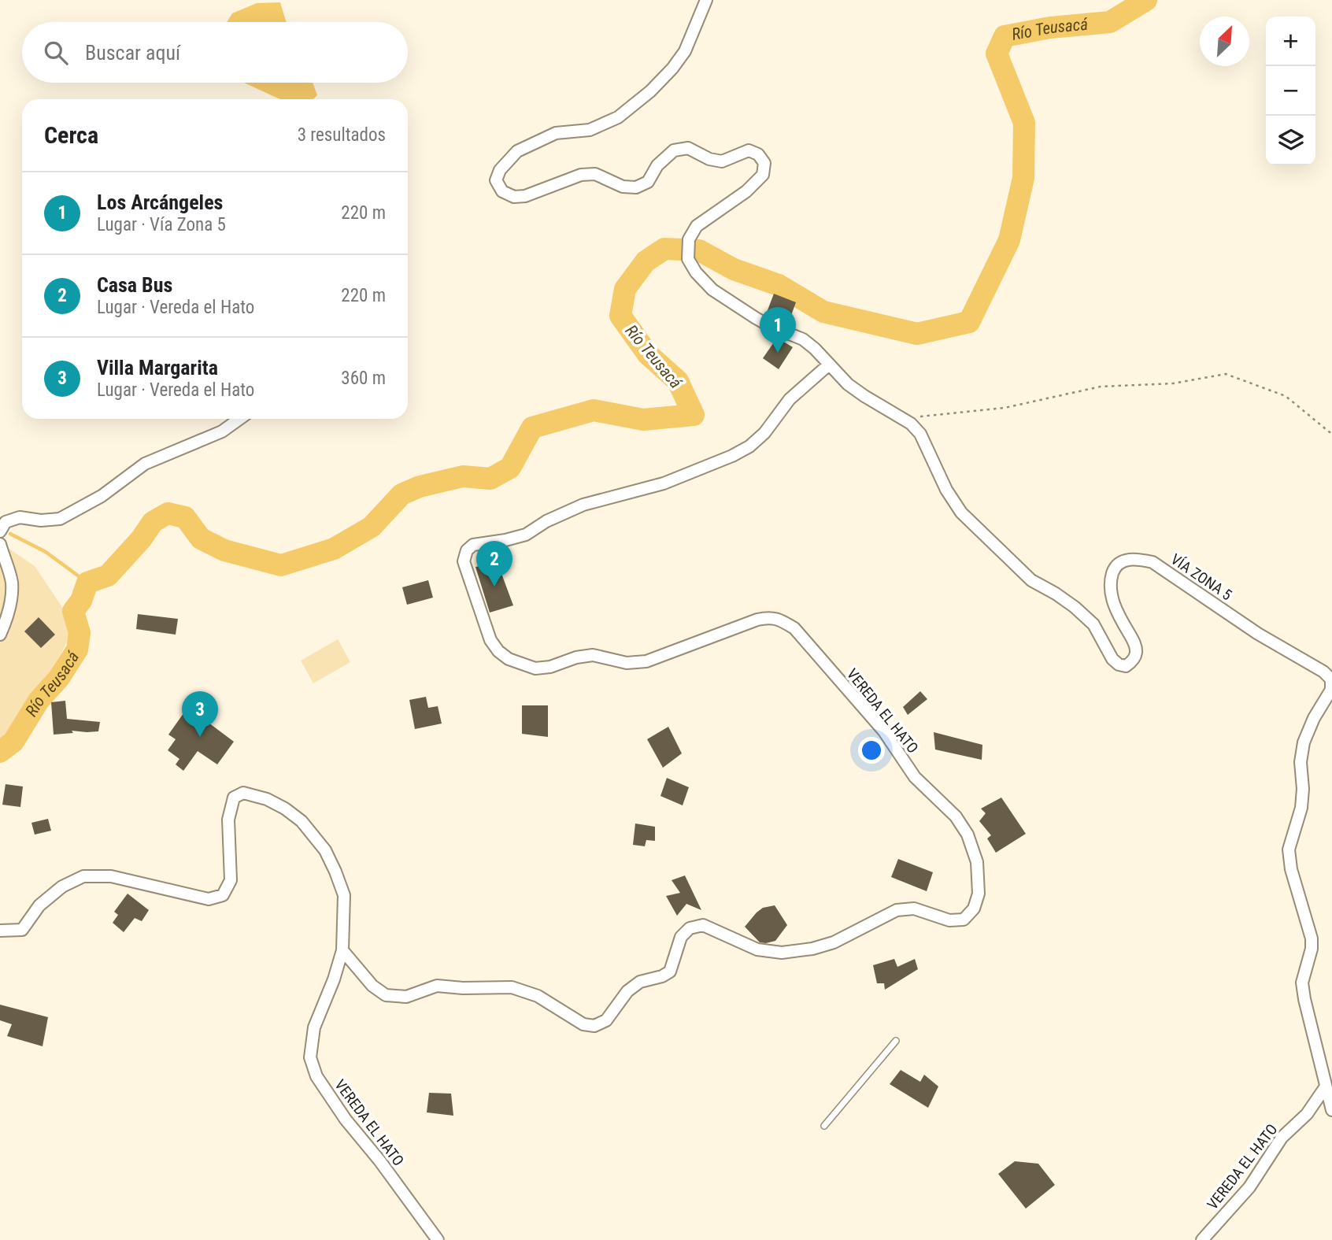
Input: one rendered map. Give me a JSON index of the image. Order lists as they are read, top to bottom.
{
  "streets": {
    "street": ["VÍA ZONA 5", "VEREDA EL HATO"]
  },
  "crossings": [
    ["VÍA ZONA 5", "VEREDA EL HATO"]
  ],
  "water": ["Río Teusacá"],
  "north": "top right",
  "page": {
    "map_buttons": ["+", "−"],
    "search": "Buscar aquí",
    "heading": ["Cerca", "3 resultados"],
    "list": [
      {
        "mark": "1",
        "name": "Los Arcángeles",
        "note": "Lugar · Vía Zona 5",
        "value": "220 m"
      },
      {
        "mark": "2",
        "name": "Casa Bus",
        "note": "Lugar · Vereda el Hato",
        "value": "220 m"
      },
      {
        "mark": "3",
        "name": "Villa Margarita",
        "note": "Lugar · Vereda el Hato",
        "value": "360 m"
      }
    ],
    "pins": ["1", "2", "3"]
  }
}
